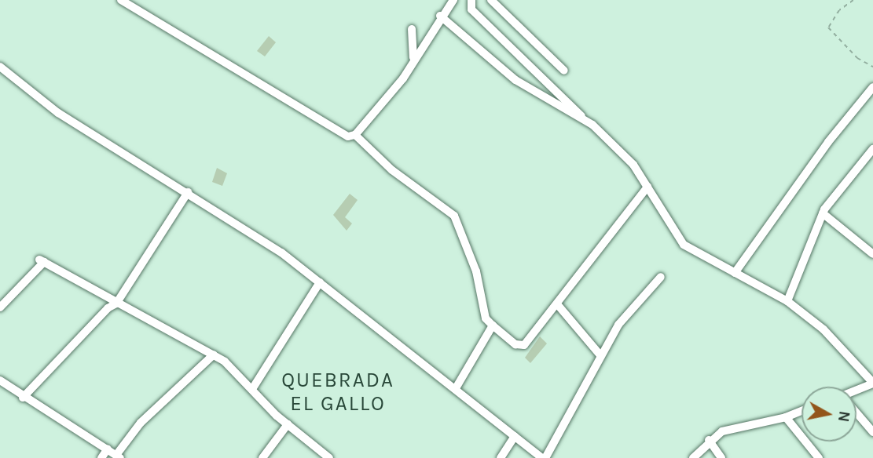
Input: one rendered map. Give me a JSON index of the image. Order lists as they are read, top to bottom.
{
  "districts": ["QUEBRADA EL GALLO"],
  "north": "right"
}
